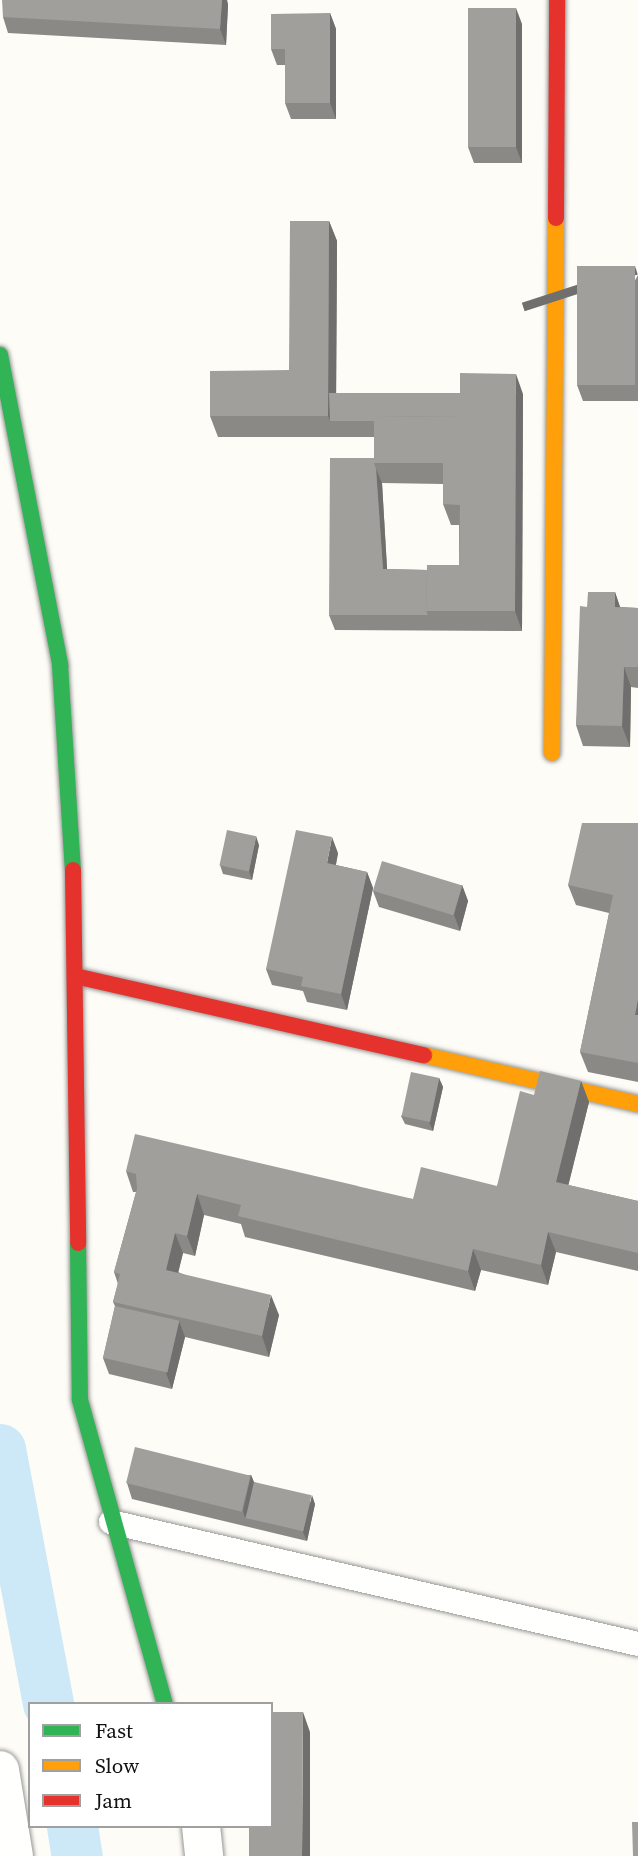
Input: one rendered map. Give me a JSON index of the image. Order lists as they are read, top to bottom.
{
  "legend": ["Fast", "Slow", "Jam"]
}
